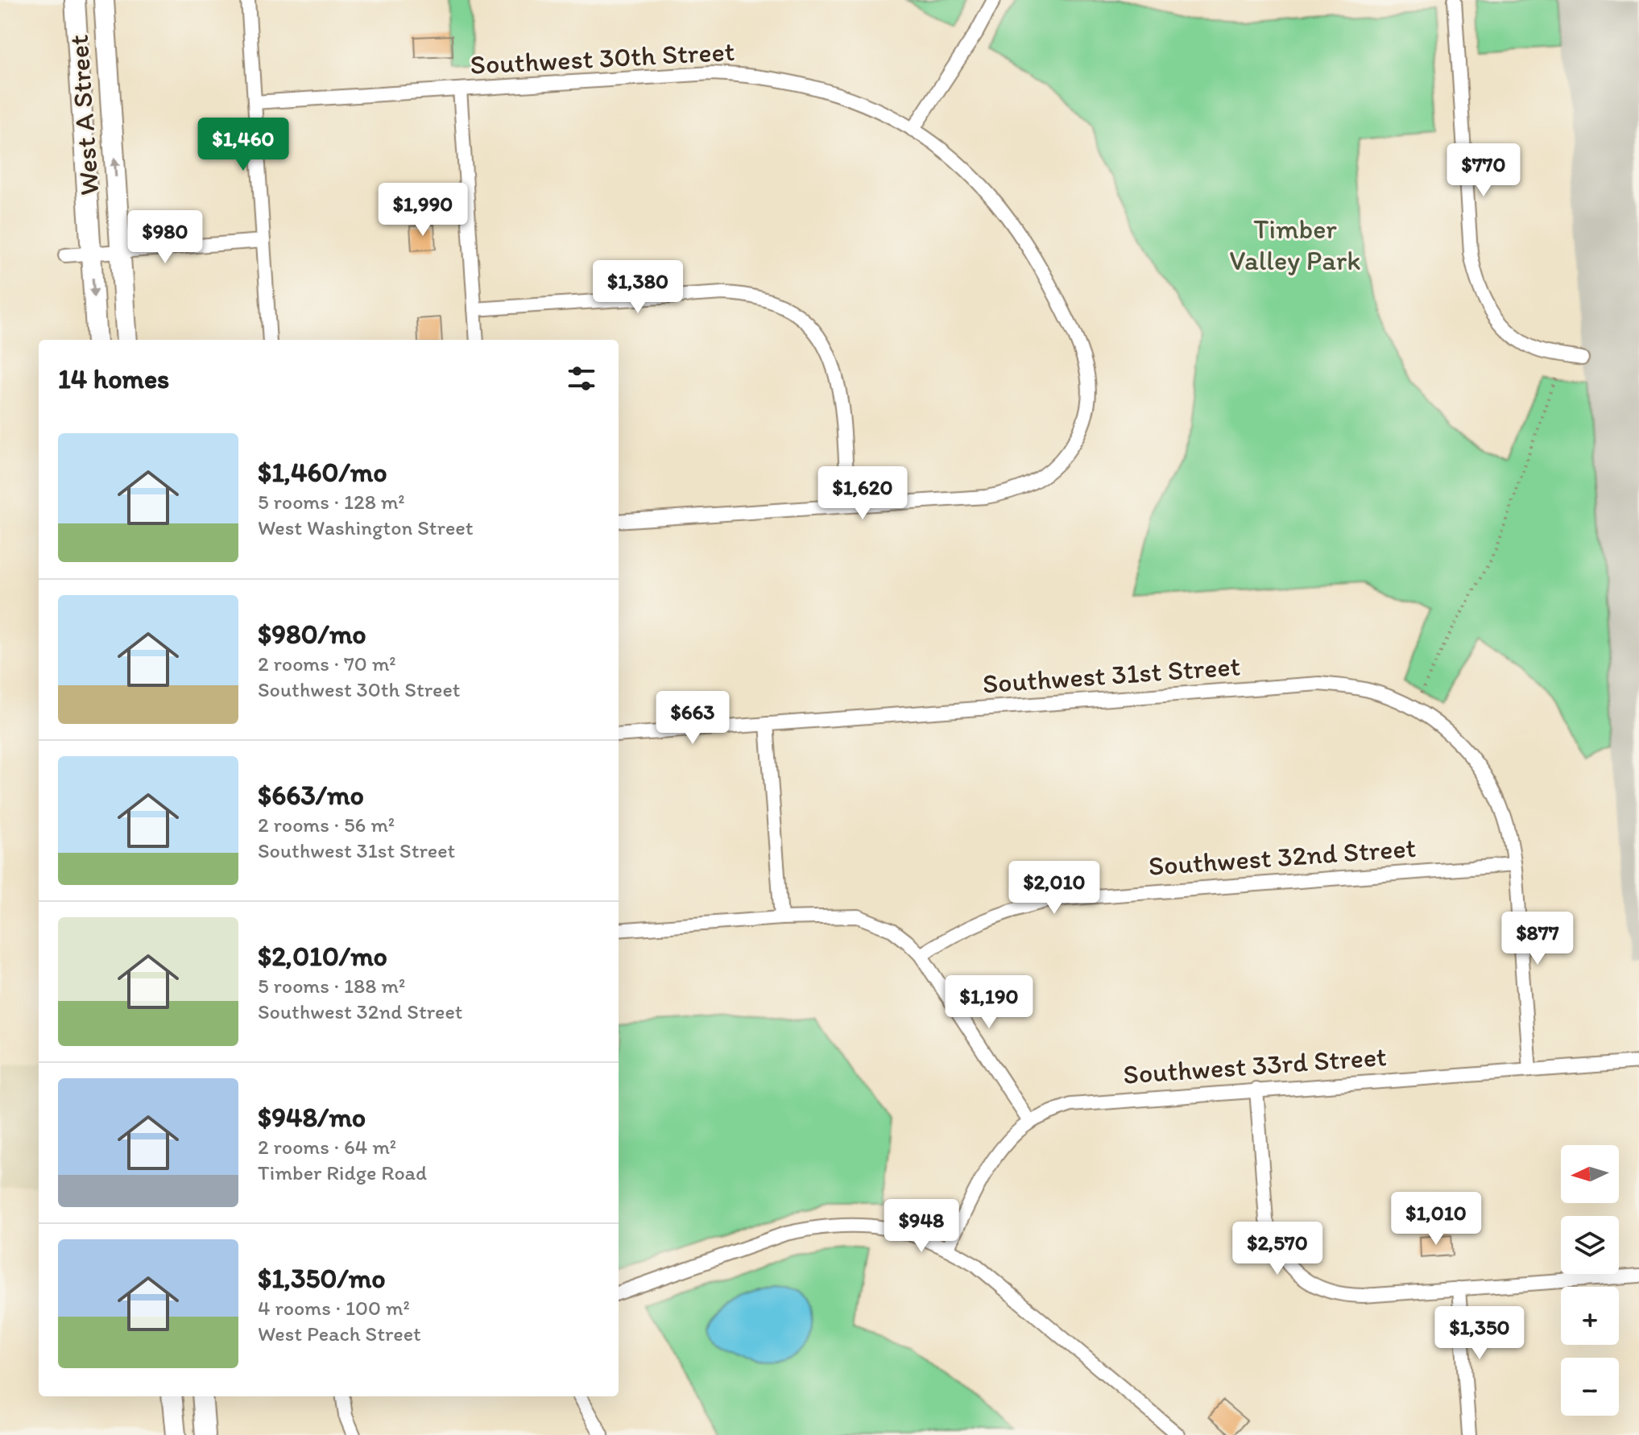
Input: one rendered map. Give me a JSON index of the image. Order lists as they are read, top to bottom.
{
  "streets": {
    "main road": ["West A Street"],
    "street": [
      "Southwest 30th Street",
      "Southwest 31st Street",
      "Southwest 32nd Street",
      "Southwest 33rd Street"
    ]
  },
  "crossings": [
    ["Southwest 31st Street", "Southwest 32nd Street"],
    ["Southwest 31st Street", "Southwest 33rd Street"]
  ],
  "parks": ["Timber Valley Park"],
  "north": "left",
  "page": {
    "price": [
      "$1,460",
      "$770",
      "$1,990",
      "$980",
      "$1,380",
      "$1,620",
      "$663",
      "$2,010",
      "$877",
      "$1,190",
      "$1,010",
      "$948",
      "$2,570",
      "$1,350"
    ],
    "heading": "14 homes",
    "list": [
      {
        "name": "$1,460/mo",
        "note": "5 rooms · 128 m² · West Washington Street"
      },
      {
        "name": "$980/mo",
        "note": "2 rooms · 70 m² · Southwest 30th Street"
      },
      {
        "name": "$663/mo",
        "note": "2 rooms · 56 m² · Southwest 31st Street"
      },
      {
        "name": "$2,010/mo",
        "note": "5 rooms · 188 m² · Southwest 32nd Street"
      },
      {
        "name": "$948/mo",
        "note": "2 rooms · 64 m² · Timber Ridge Road"
      },
      {
        "name": "$1,350/mo",
        "note": "4 rooms · 100 m² · West Peach Street"
      }
    ],
    "map_buttons": ["+", "−"]
  }
}
